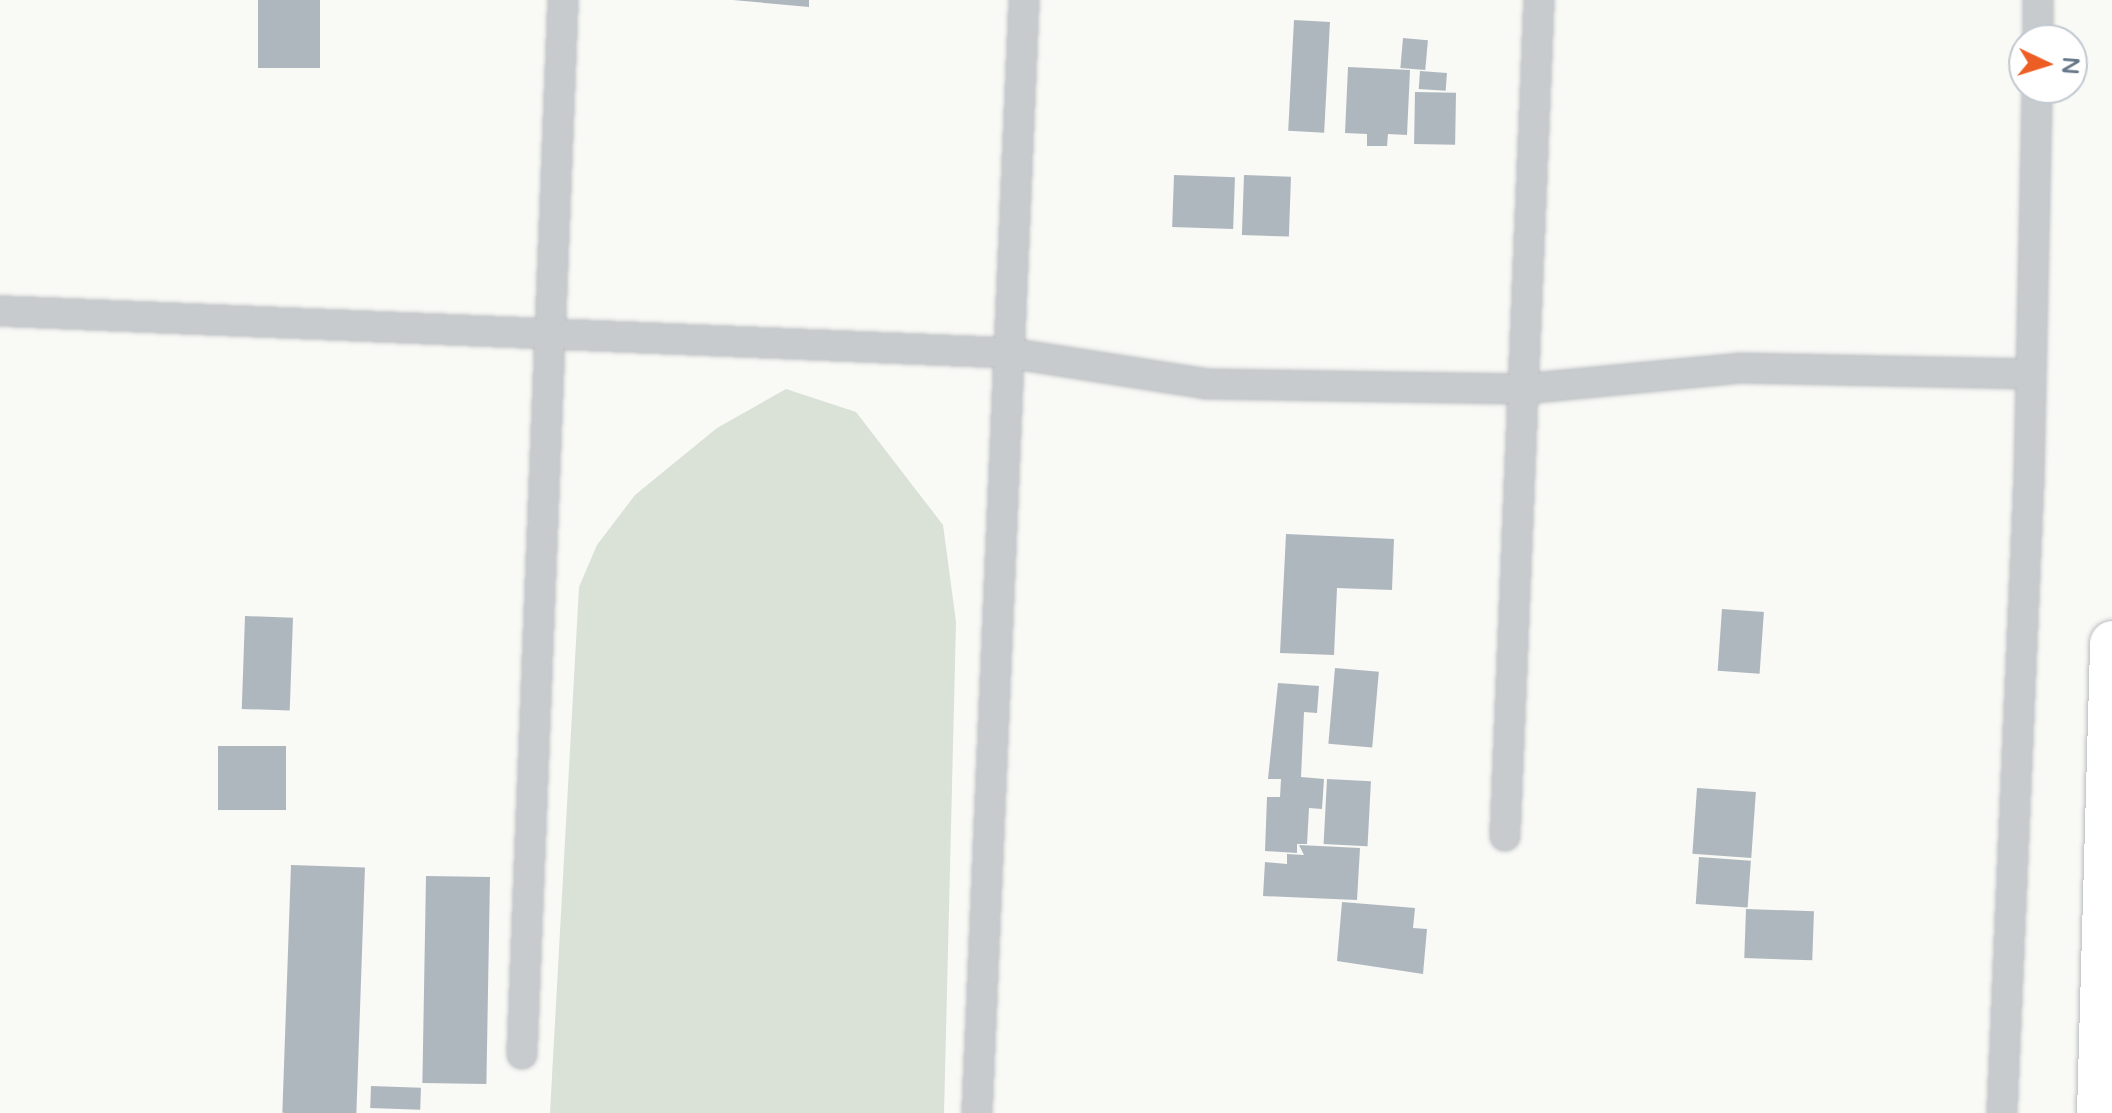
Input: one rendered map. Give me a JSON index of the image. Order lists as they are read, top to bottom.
{
  "north": "right"
}
